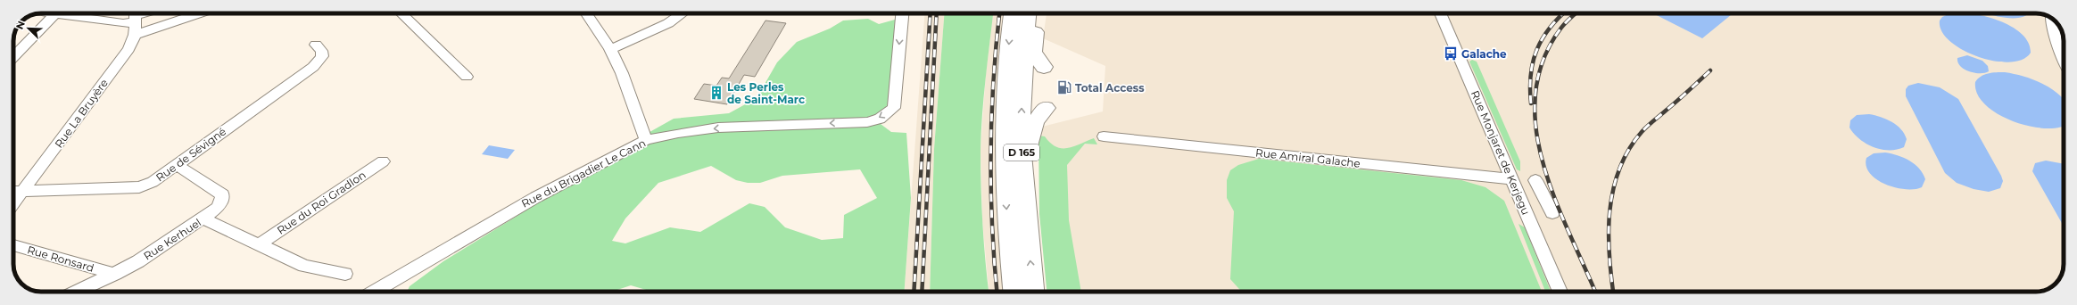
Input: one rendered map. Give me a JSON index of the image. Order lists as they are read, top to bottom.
{
  "streets": {
    "highway": ["D 165"],
    "street": [
      "Rue La Bruyère",
      "Rue Monjaret de Kerjegu",
      "Rue de Sévigné",
      "Rue Amiral Galache",
      "Rue du Brigadier Le Cann",
      "Rue du Roi Gradlon",
      "Rue Kerhuel",
      "Rue Ronsard"
    ]
  },
  "crossings": [
    ["Rue La Bruyère", "Rue de Sévigné"],
    ["Rue Monjaret de Kerjegu", "Rue Amiral Galache"],
    ["Rue de Sévigné", "Rue Kerhuel"],
    ["Rue Kerhuel", "Rue Ronsard"]
  ],
  "one_way": ["Rue du Brigadier Le Cann"],
  "places": {
    "bus stop": ["Galache"],
    "fuel station": ["Total Access"],
    "building": ["Les Perles de Saint-Marc"]
  },
  "north": "top left"
}
